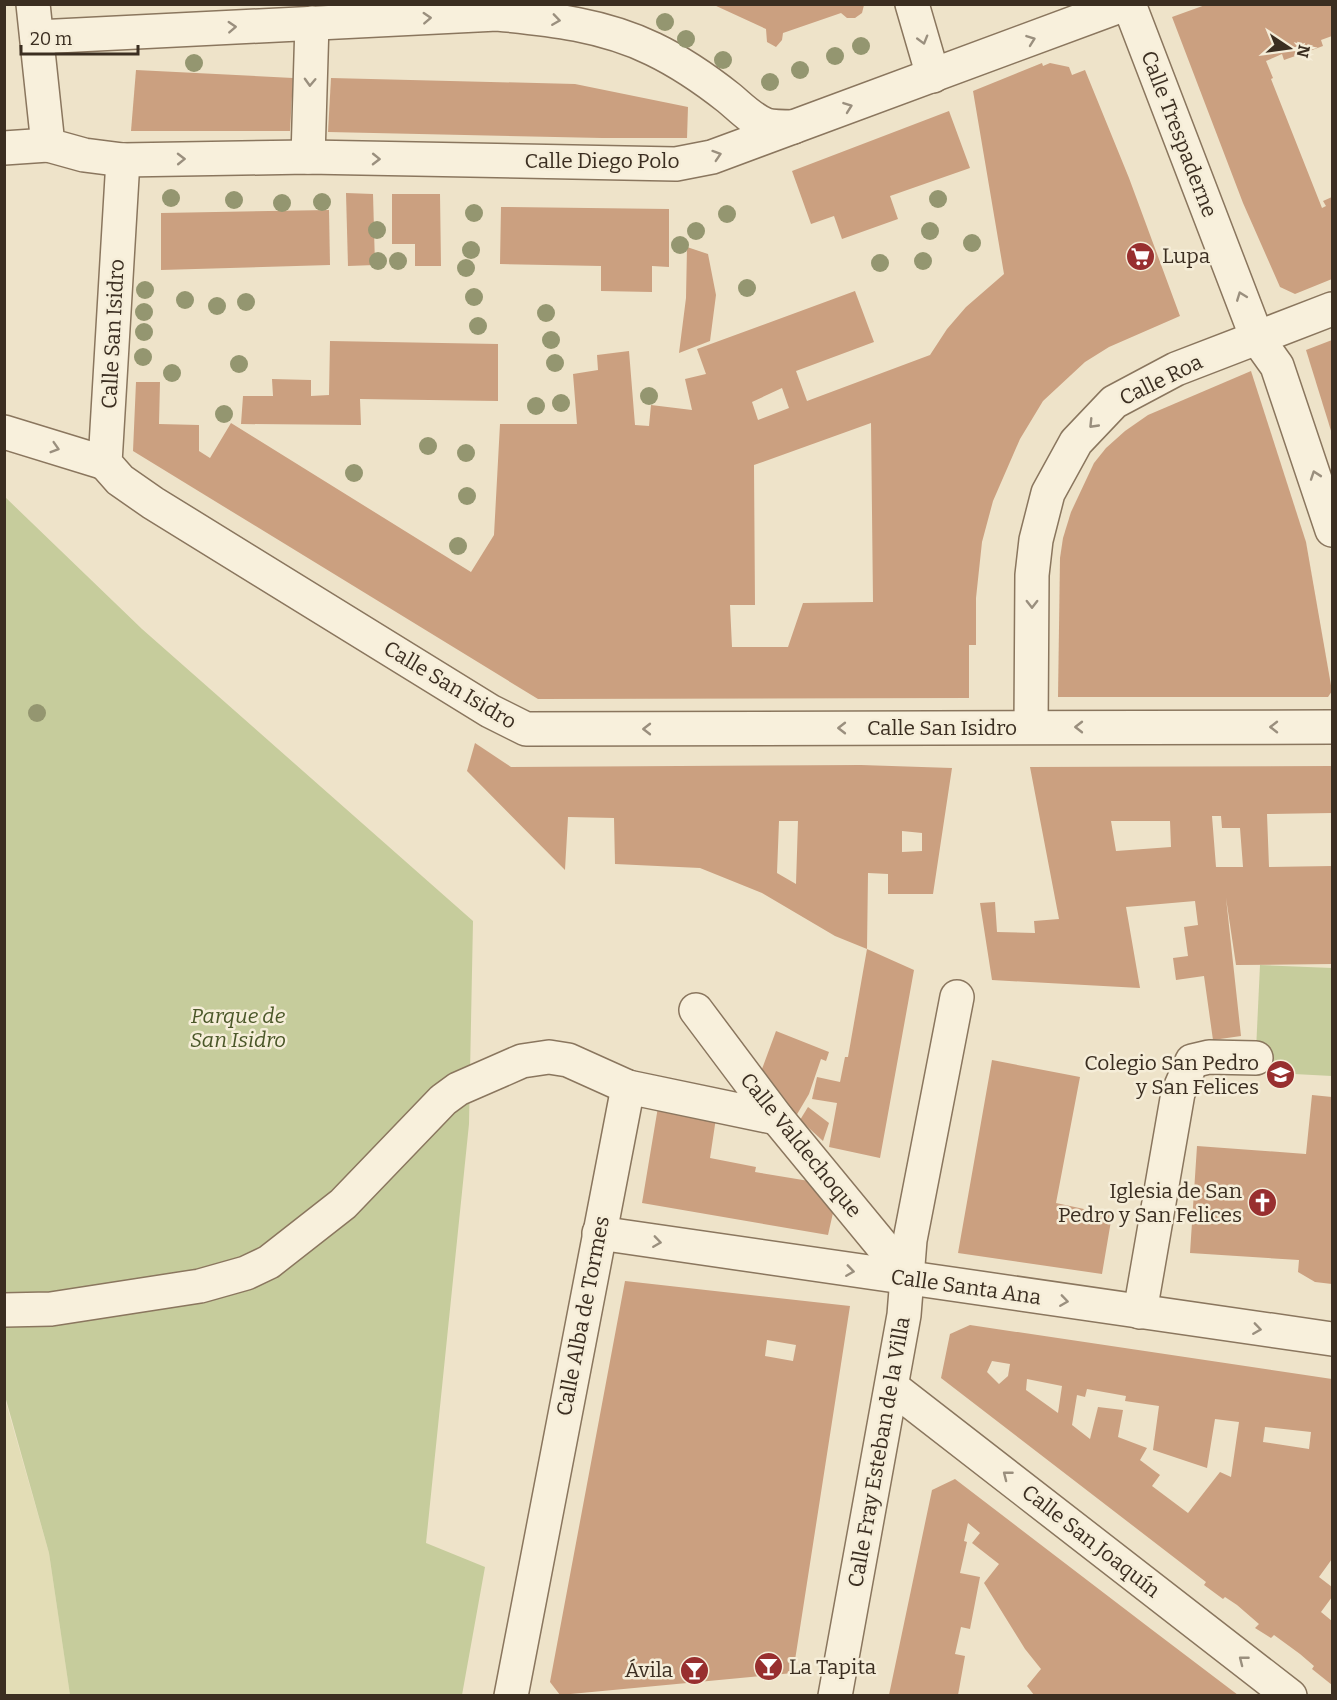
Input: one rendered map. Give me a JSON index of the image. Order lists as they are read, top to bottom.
{
  "streets": {
    "street": [
      "Calle Trespaderne",
      "Calle Diego Polo",
      "Calle San Isidro",
      "Calle Roa",
      "Calle Valdechoque",
      "Calle Santa Ana",
      "Calle Alba de Tormes",
      "Calle Fray Esteban de la Villa",
      "Calle San Joaquín"
    ]
  },
  "crossings": [
    ["Calle Trespaderne", "Calle Diego Polo"],
    ["Calle Trespaderne", "Calle Roa"],
    ["Calle Diego Polo", "Calle San Isidro"],
    ["Calle San Isidro", "Calle Roa"],
    ["Calle Valdechoque", "Calle Santa Ana"],
    ["Calle Valdechoque", "Calle Fray Esteban de la Villa"],
    ["Calle Santa Ana", "Calle Alba de Tormes"],
    ["Calle Santa Ana", "Calle Fray Esteban de la Villa"],
    ["Calle Fray Esteban de la Villa", "Calle San Joaquín"]
  ],
  "one_way": [
    "Calle Trespaderne",
    "Calle San Isidro",
    "Calle Roa",
    "Calle Santa Ana",
    "Calle San Joaquín"
  ],
  "parks": ["Parque de San Isidro"],
  "places": {
    "supermarket": ["Lupa"],
    "school or university": ["Colegio San Pedro y San Felices"],
    "church": ["Iglesia de San Pedro y San Felices"],
    "bar": ["La Tapita", "Ávila"]
  },
  "scale_bar": "20 m",
  "north": "right"
}
